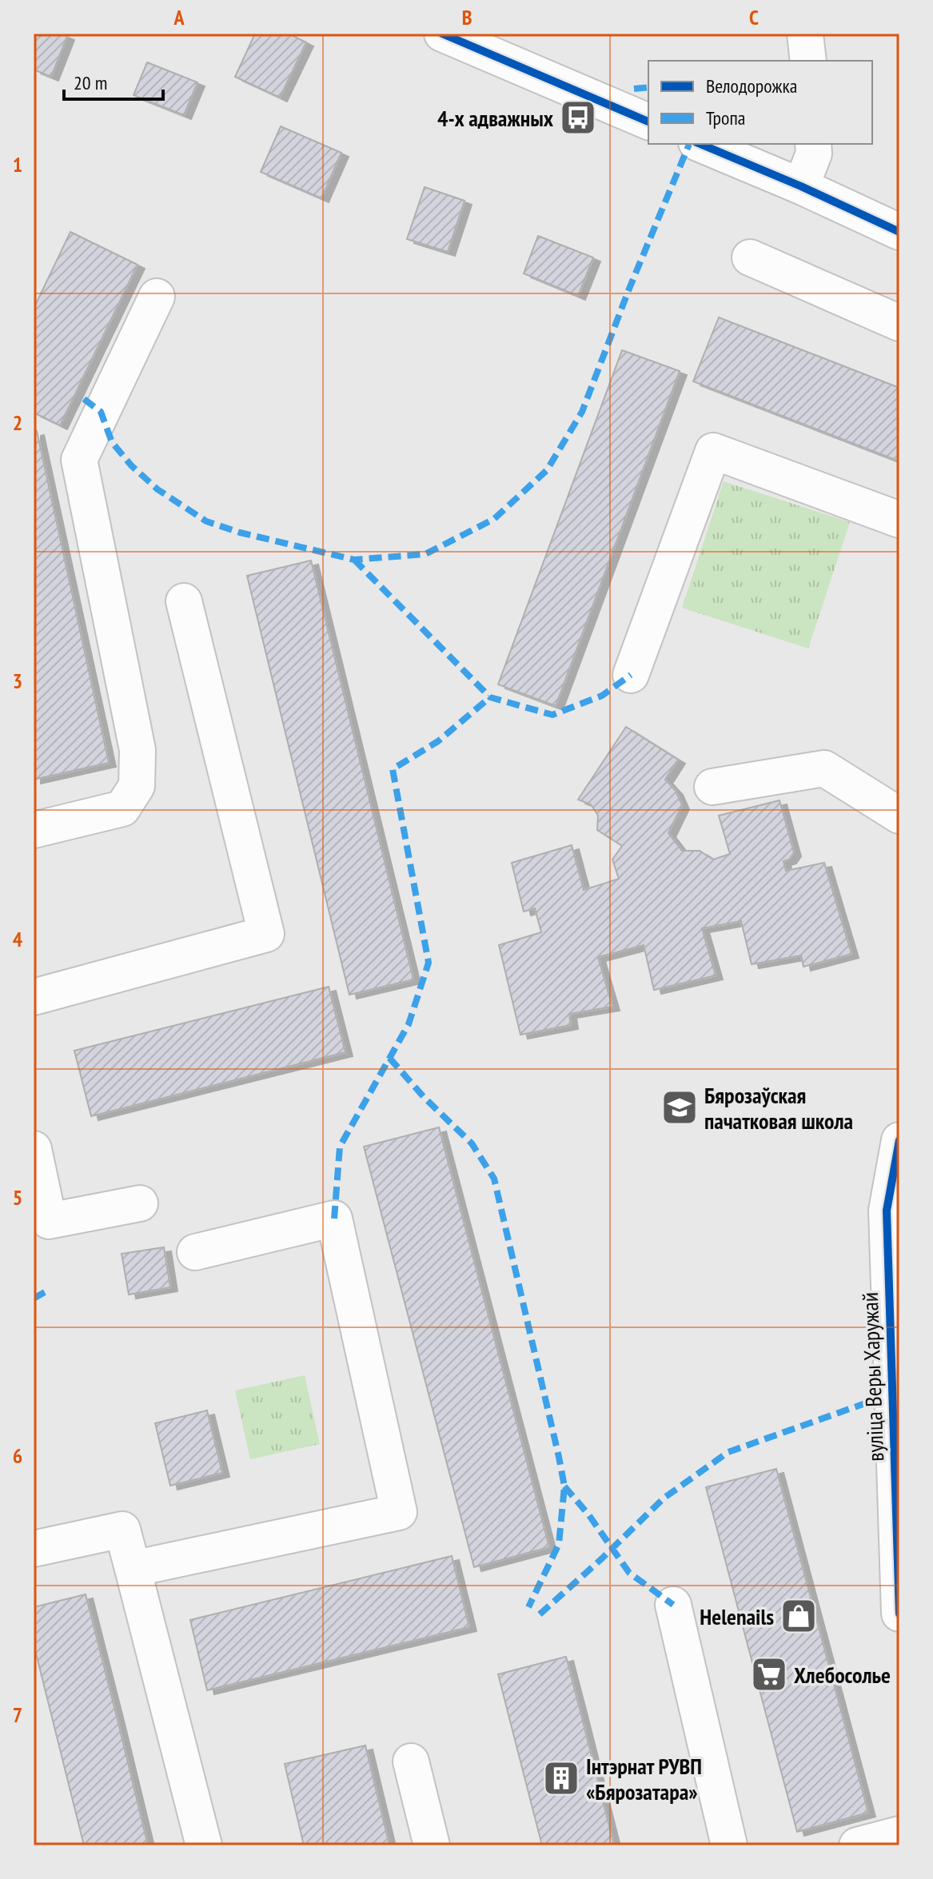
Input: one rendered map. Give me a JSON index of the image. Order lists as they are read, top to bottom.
{
  "streets": {
    "street": ["вуліца Веры Харужай"]
  },
  "places": {
    "bus stop": ["4-х адважных"],
    "school or university": ["Бярозаўская пачатковая школа"],
    "shop": ["Helenails"],
    "supermarket": ["Хлебосолье"],
    "building": ["Інтэрнат РУВП «Бярозатара»"]
  },
  "legend": ["Велодорожка", "Тропа"],
  "scale_bar": "20 m",
  "grid": {
    "columns": ["A", "B", "C"],
    "rows": [
      "1",
      "2",
      "3",
      "4",
      "5",
      "6",
      "7"
    ]
  }
}
